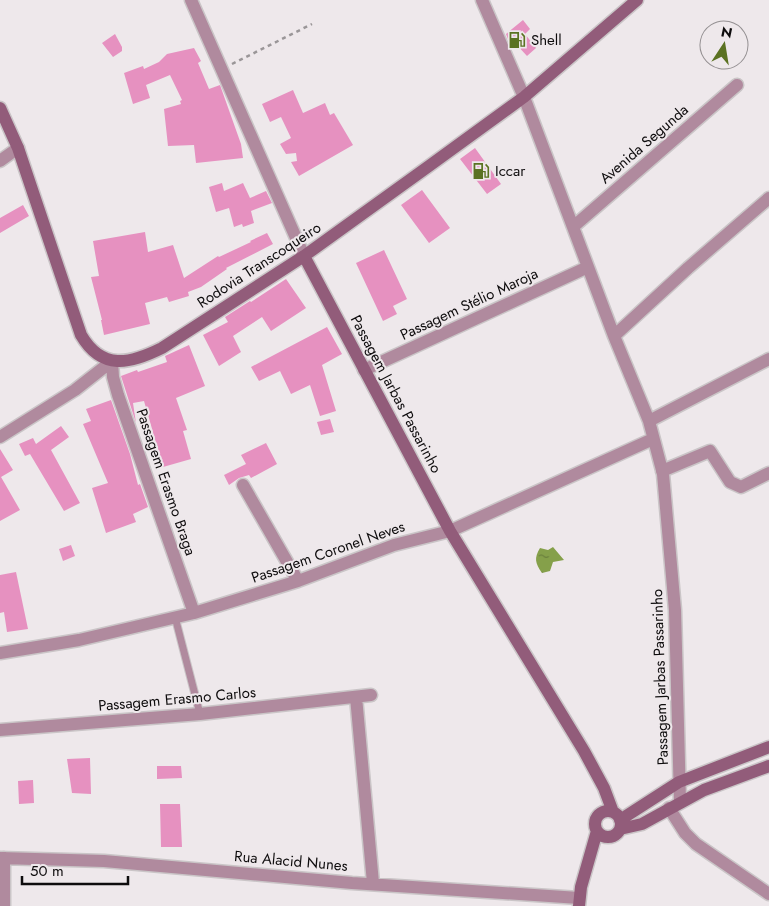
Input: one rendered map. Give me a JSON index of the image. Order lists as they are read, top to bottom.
{
  "streets": {
    "main road": ["Rodovia Transcoqueiro", "Passagem Jarbas Passarinho"],
    "street": [
      "Avenida Segunda",
      "Passagem Stélio Maroja",
      "Passagem Erasmo Braga",
      "Passagem Coronel Neves",
      "Passagem Erasmo Carlos",
      "Rua Alacid Nunes"
    ]
  },
  "crossings": [
    ["Avenida Segunda", "Passagem Jarbas Passarinho"],
    ["Rodovia Transcoqueiro", "Passagem Jarbas Passarinho"],
    ["Rodovia Transcoqueiro", "Passagem Erasmo Braga"],
    ["Passagem Stélio Maroja", "Passagem Jarbas Passarinho"],
    ["Passagem Jarbas Passarinho", "Passagem Coronel Neves"],
    ["Passagem Erasmo Braga", "Passagem Coronel Neves"]
  ],
  "places": {
    "fuel station": ["Shell", "Iccar"]
  },
  "scale_bar": "50 m",
  "north": "top"
}
